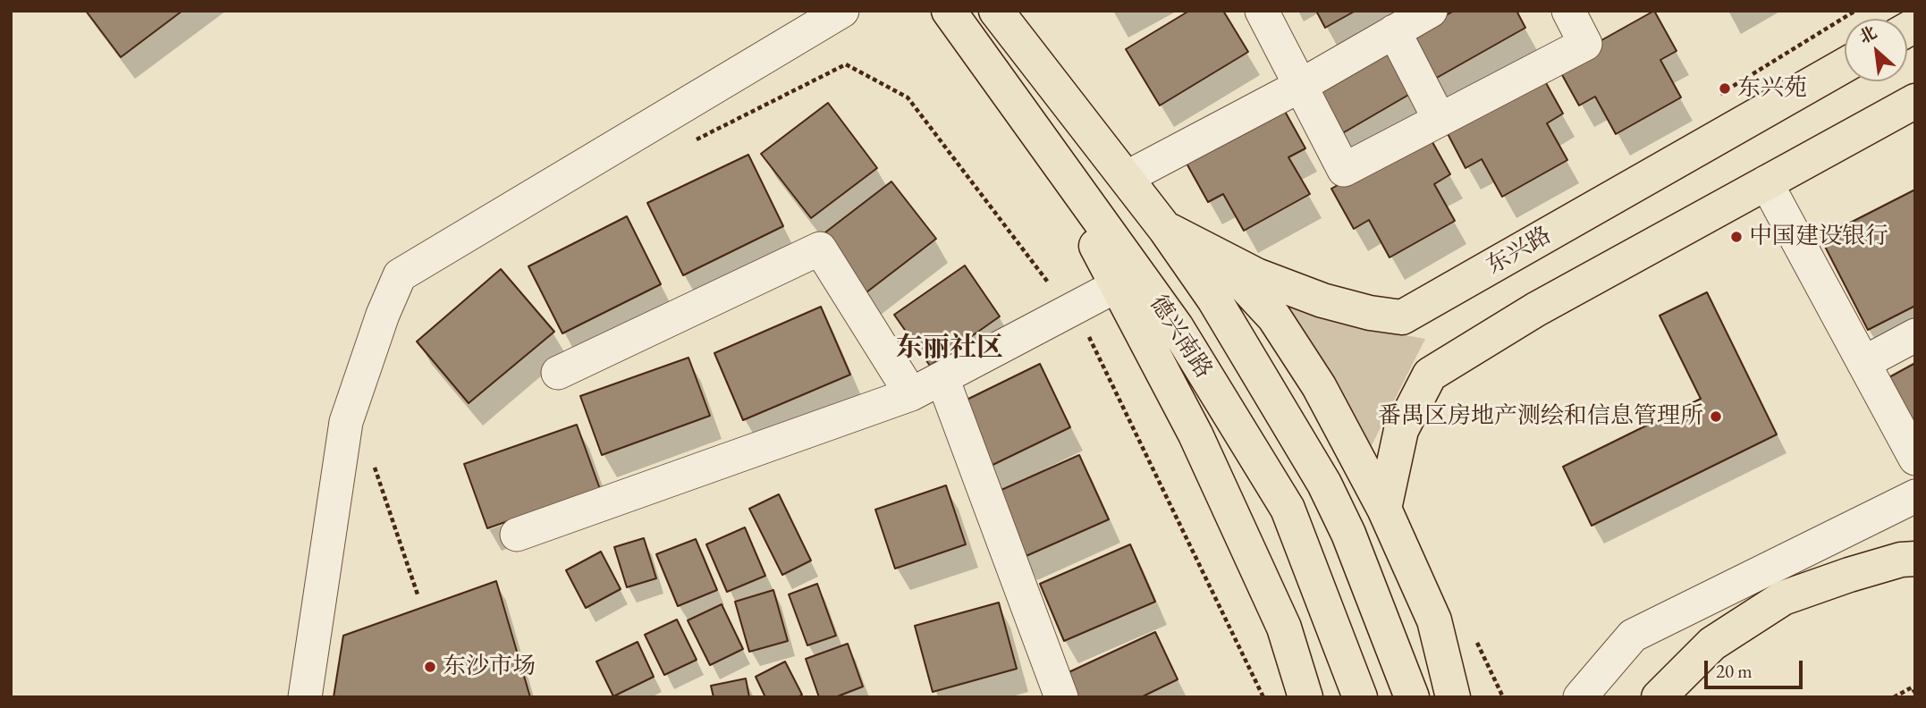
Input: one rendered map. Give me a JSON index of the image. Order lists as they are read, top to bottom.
{
  "streets": {
    "main road": ["东兴路", "德兴南路"]
  },
  "crossings": [
    ["东兴路", "德兴南路"]
  ],
  "districts": ["东丽社区"],
  "places": [
    "东兴苑",
    "中国建设银行",
    "番禺区房地产测绘和信息管理所",
    "东沙市场"
  ],
  "scale_bar": "20 m",
  "north": "top left"
}
